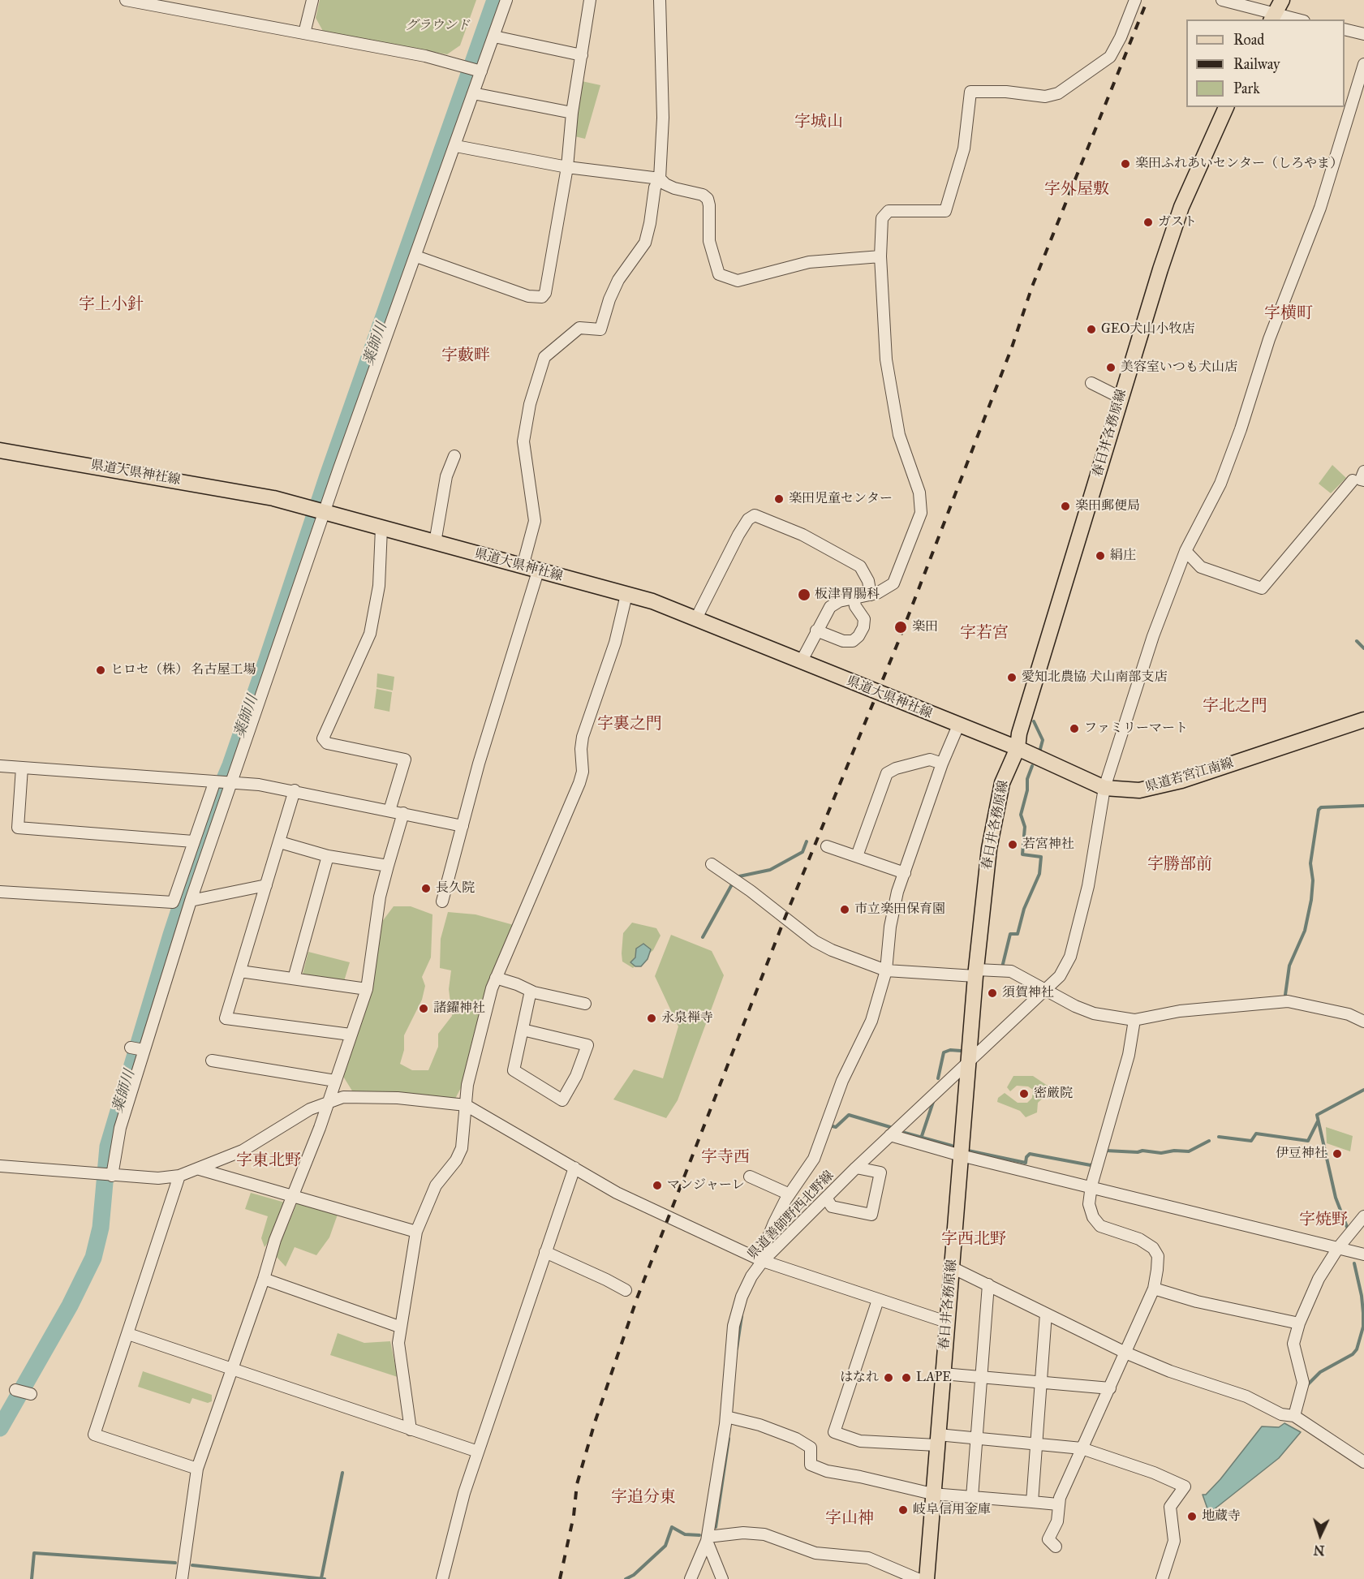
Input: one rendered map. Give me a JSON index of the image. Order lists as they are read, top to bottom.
{
  "streets": {
    "main road": ["春日井各務原線", "県道大県神社線", "県道若宮江南線"],
    "street": ["県道善師野西北野線"]
  },
  "crossings": [
    ["春日井各務原線", "県道大県神社線"],
    ["春日井各務原線", "県道若宮江南線"],
    ["春日井各務原線", "県道善師野西北野線"],
    ["県道大県神社線", "県道若宮江南線"],
    ["県道若宮江南線", "県道善師野西北野線"]
  ],
  "districts": [
    "字城山",
    "字外屋敷",
    "字上小針",
    "字横町",
    "字藪畔",
    "字若宮",
    "字北之門",
    "字裏之門",
    "字勝部前",
    "字寺西",
    "字東北野",
    "字焼野",
    "字西北野",
    "字追分東",
    "字山神"
  ],
  "water": ["薬師川"],
  "parks": ["グラウンド"],
  "places": [
    "楽田ふれあいセンター（しろやま）",
    "ガスト",
    "GEO犬山小牧店",
    "美容室いつも犬山店",
    "楽田児童センター",
    "楽田郵便局",
    "絹庄",
    "板津胃腸科",
    "楽田",
    "ヒロセ（株） 名古屋工場",
    "愛知北農協 犬山南部支店",
    "ファミリーマート",
    "若宮神社",
    "長久院",
    "市立楽田保育園",
    "須賀神社",
    "諸鑃神社",
    "永泉禅寺",
    "密厳院",
    "伊豆神社",
    "マンジャーレ",
    "はなれ",
    "LAPE",
    "岐阜信用金庫",
    "地蔵寺"
  ],
  "legend": ["Road", "Railway", "Park"],
  "north": "bottom"
}
